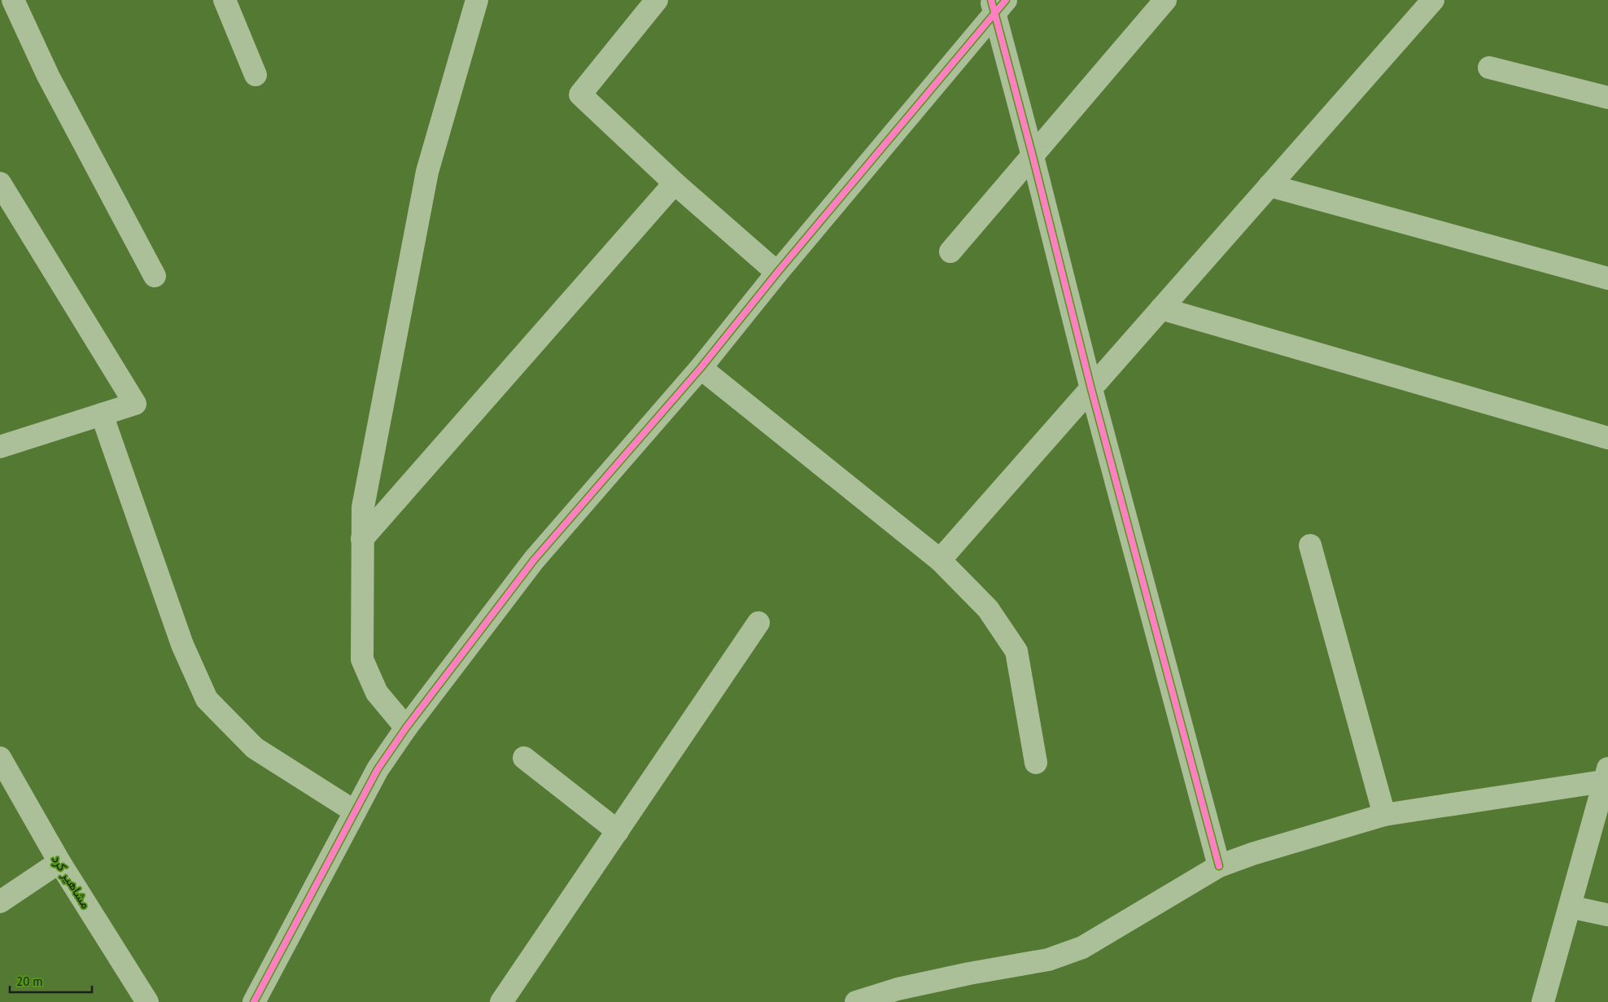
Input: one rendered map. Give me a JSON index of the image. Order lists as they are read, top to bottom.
{
  "streets": {
    "street": ["مشاهیر کرد"]
  },
  "scale_bar": "20 m"
}
